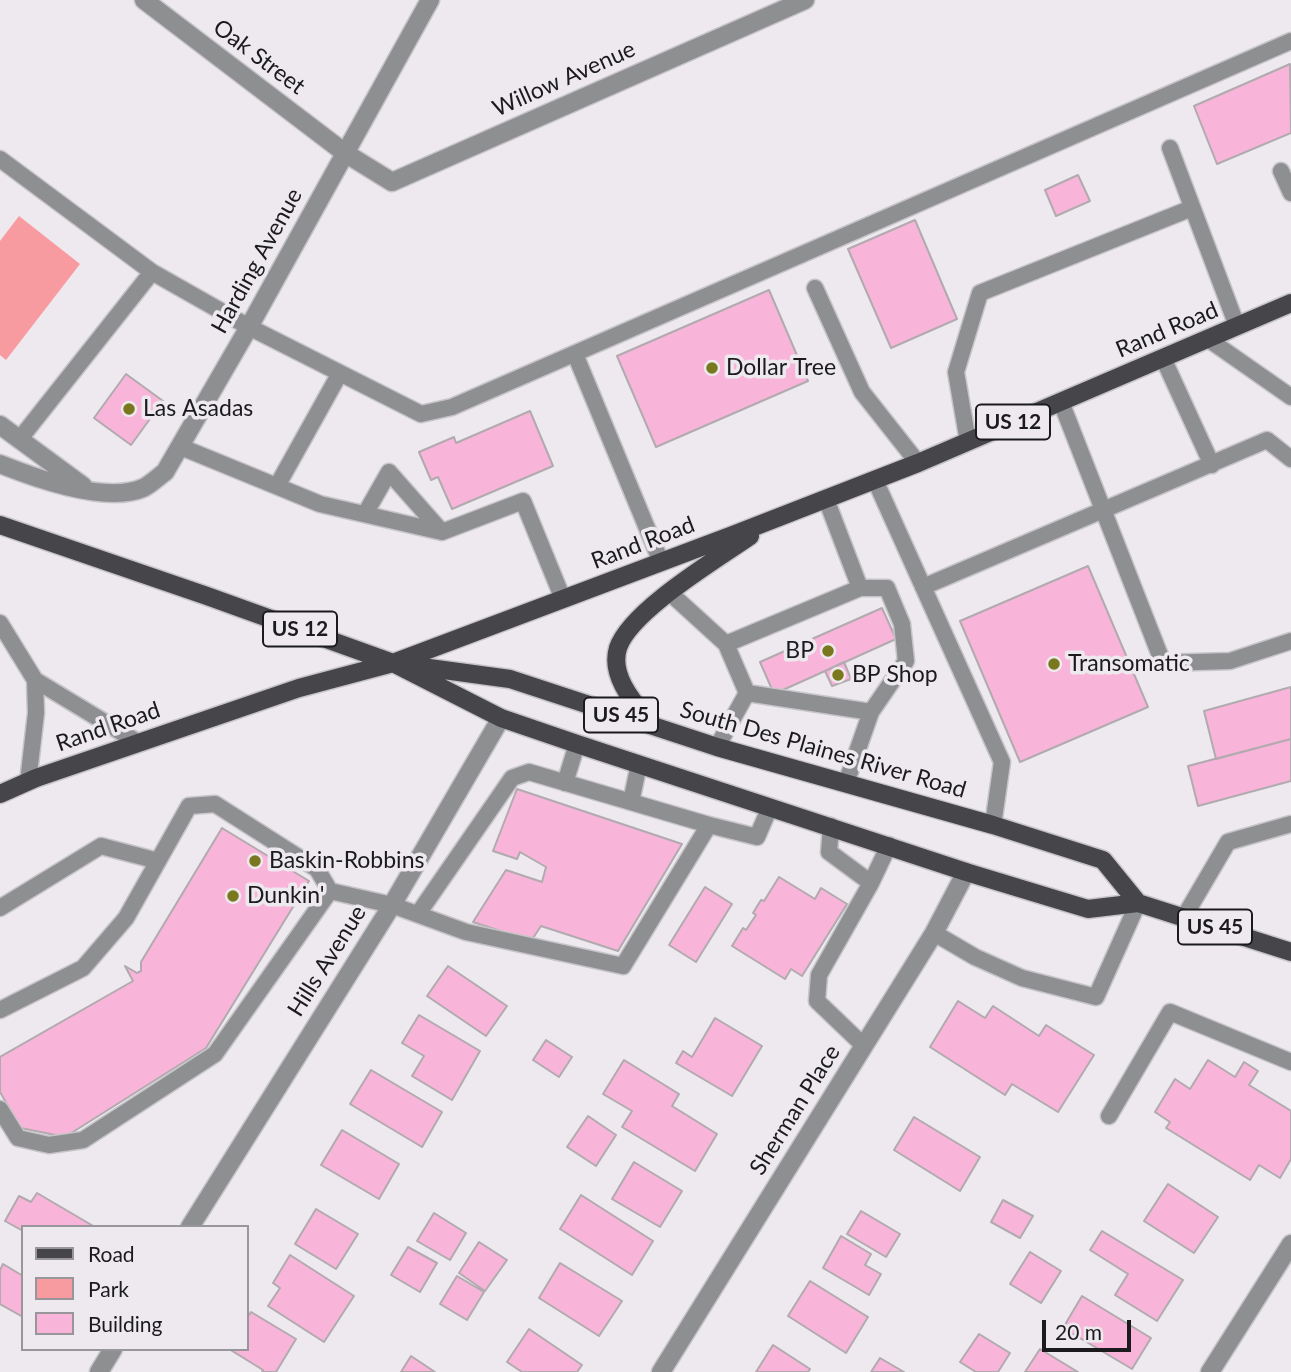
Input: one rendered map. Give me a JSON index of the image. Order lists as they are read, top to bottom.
{
  "streets": {
    "main road": [
      "Rand Road",
      "US 12",
      "US 45",
      "South Des Plaines River Road"
    ],
    "street": [
      "Oak Street",
      "Willow Avenue",
      "Harding Avenue",
      "Hills Avenue",
      "Sherman Place"
    ]
  },
  "crossings": [
    ["Oak Street", "Willow Avenue"],
    ["Oak Street", "Harding Avenue"],
    ["Willow Avenue", "Harding Avenue"],
    ["Rand Road", "South Des Plaines River Road"],
    ["South Des Plaines River Road", "Hills Avenue"],
    ["South Des Plaines River Road", "Sherman Place"]
  ],
  "places": [
    "Dollar Tree",
    "Las Asadas",
    "BP",
    "Transomatic",
    "BP Shop",
    "Baskin-Robbins",
    "Dunkin'"
  ],
  "legend": ["Road", "Park", "Building"],
  "scale_bar": "20 m"
}
